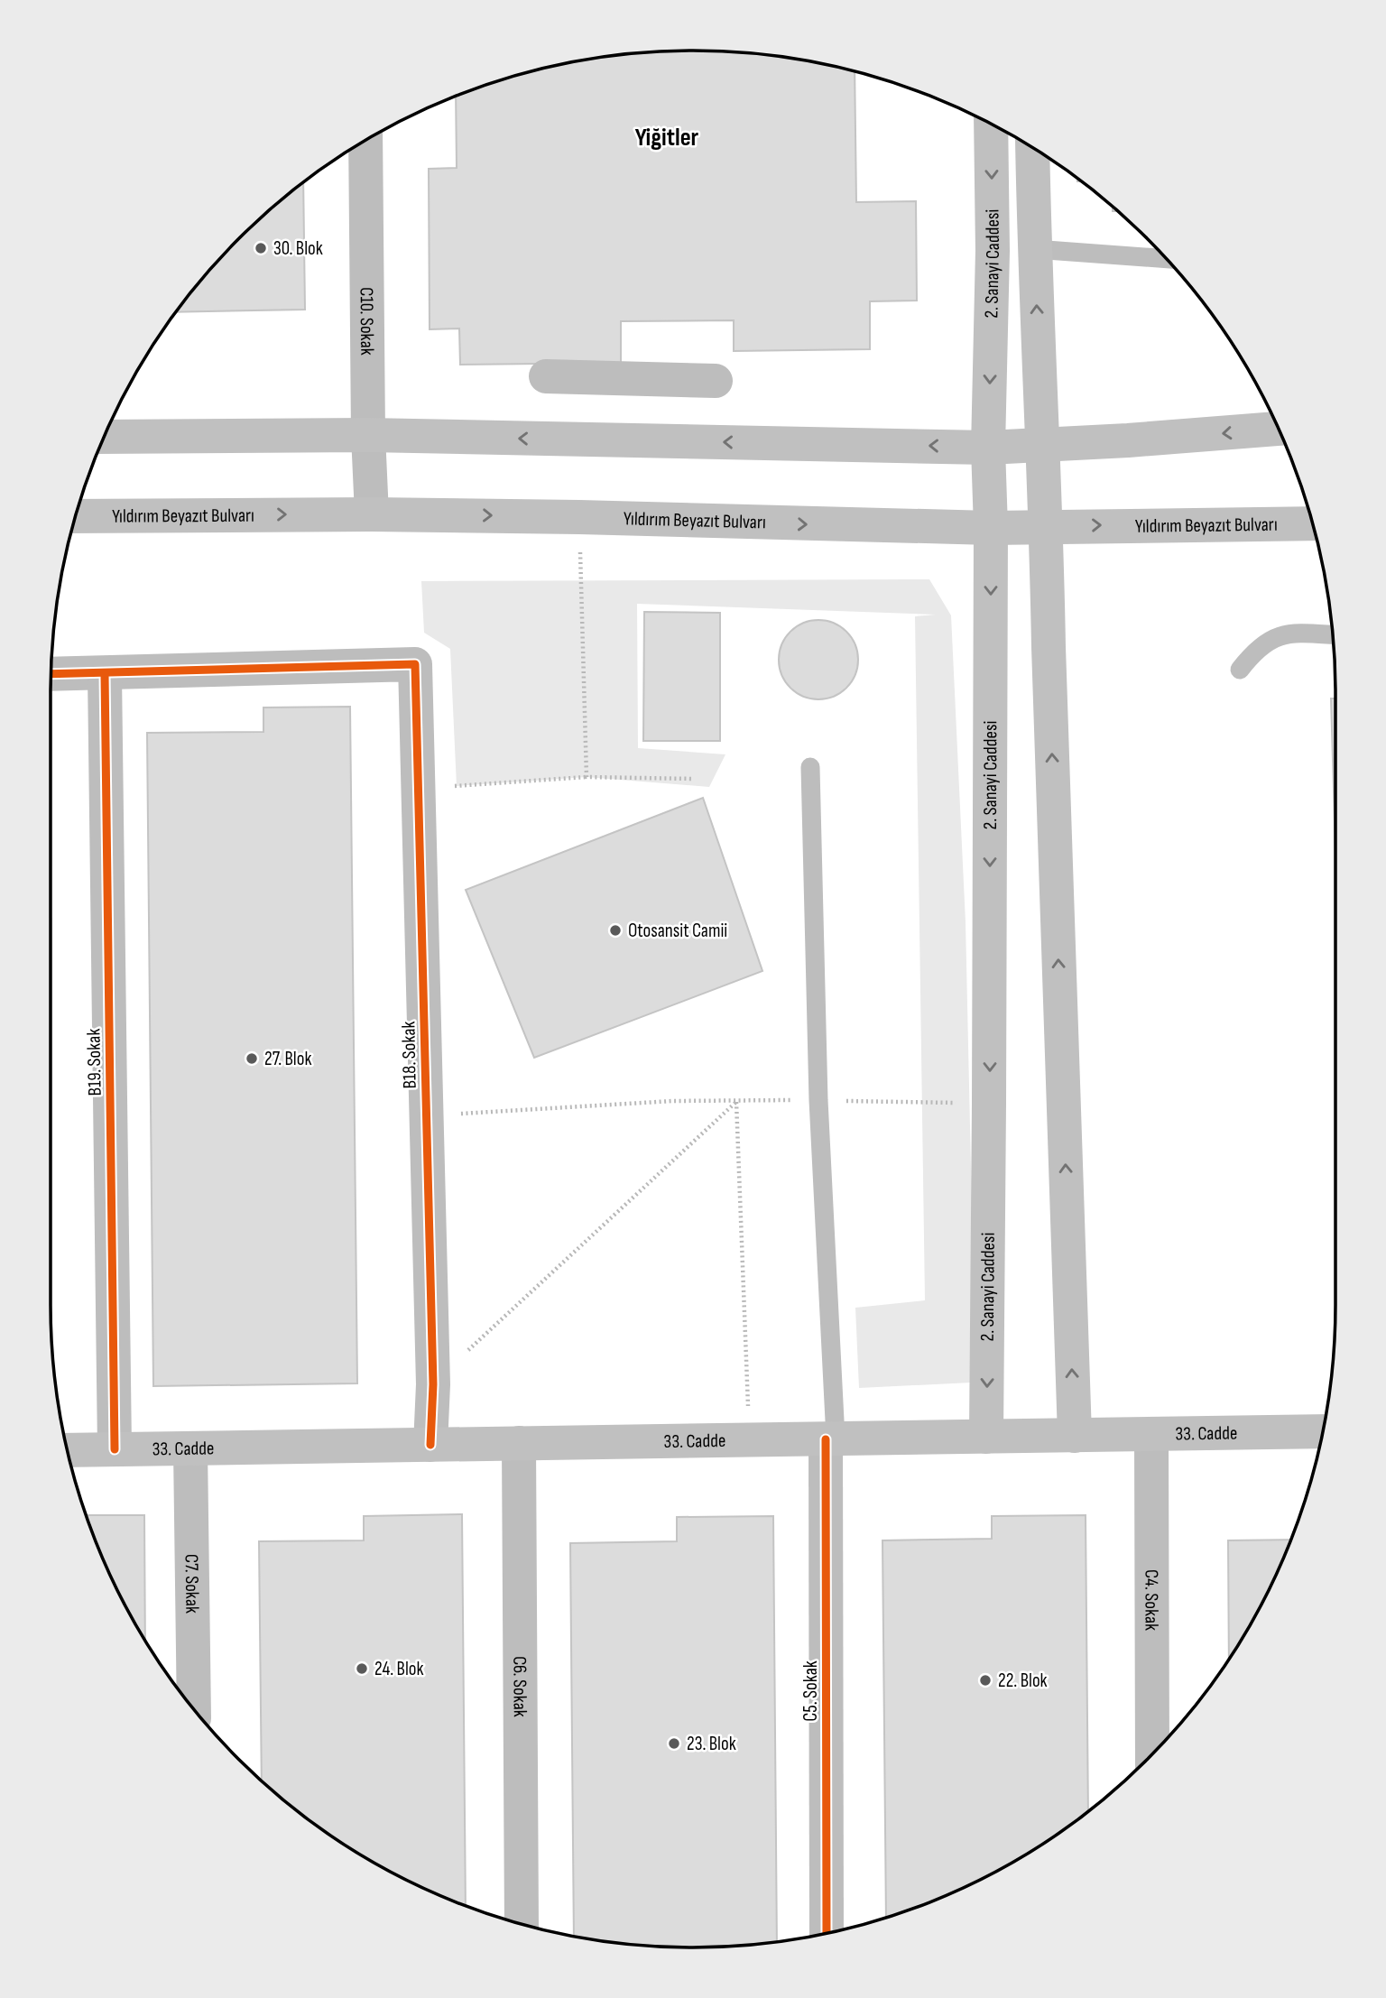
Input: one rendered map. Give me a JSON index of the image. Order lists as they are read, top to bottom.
{
  "streets": {
    "main road": ["2. Sanayi Caddesi", "Yıldırım Beyazıt Bulvarı", "33. Cadde"],
    "street": [
      "C10. Sokak",
      "B18. Sokak",
      "B19. Sokak",
      "C7. Sokak",
      "C4. Sokak",
      "C6. Sokak",
      "C5. Sokak"
    ]
  },
  "crossings": [
    ["2. Sanayi Caddesi", "Yıldırım Beyazıt Bulvarı"],
    ["2. Sanayi Caddesi", "33. Cadde"],
    ["C10. Sokak", "Yıldırım Beyazıt Bulvarı"],
    ["B18. Sokak", "B19. Sokak"],
    ["B18. Sokak", "33. Cadde"],
    ["B19. Sokak", "33. Cadde"],
    ["33. Cadde", "C7. Sokak"],
    ["33. Cadde", "C4. Sokak"],
    ["33. Cadde", "C6. Sokak"],
    ["33. Cadde", "C5. Sokak"]
  ],
  "districts": ["Yiğitler"],
  "places": [
    "30. Blok",
    "Otosansit Camii",
    "27. Blok",
    "24. Blok",
    "22. Blok",
    "23. Blok"
  ]
}
